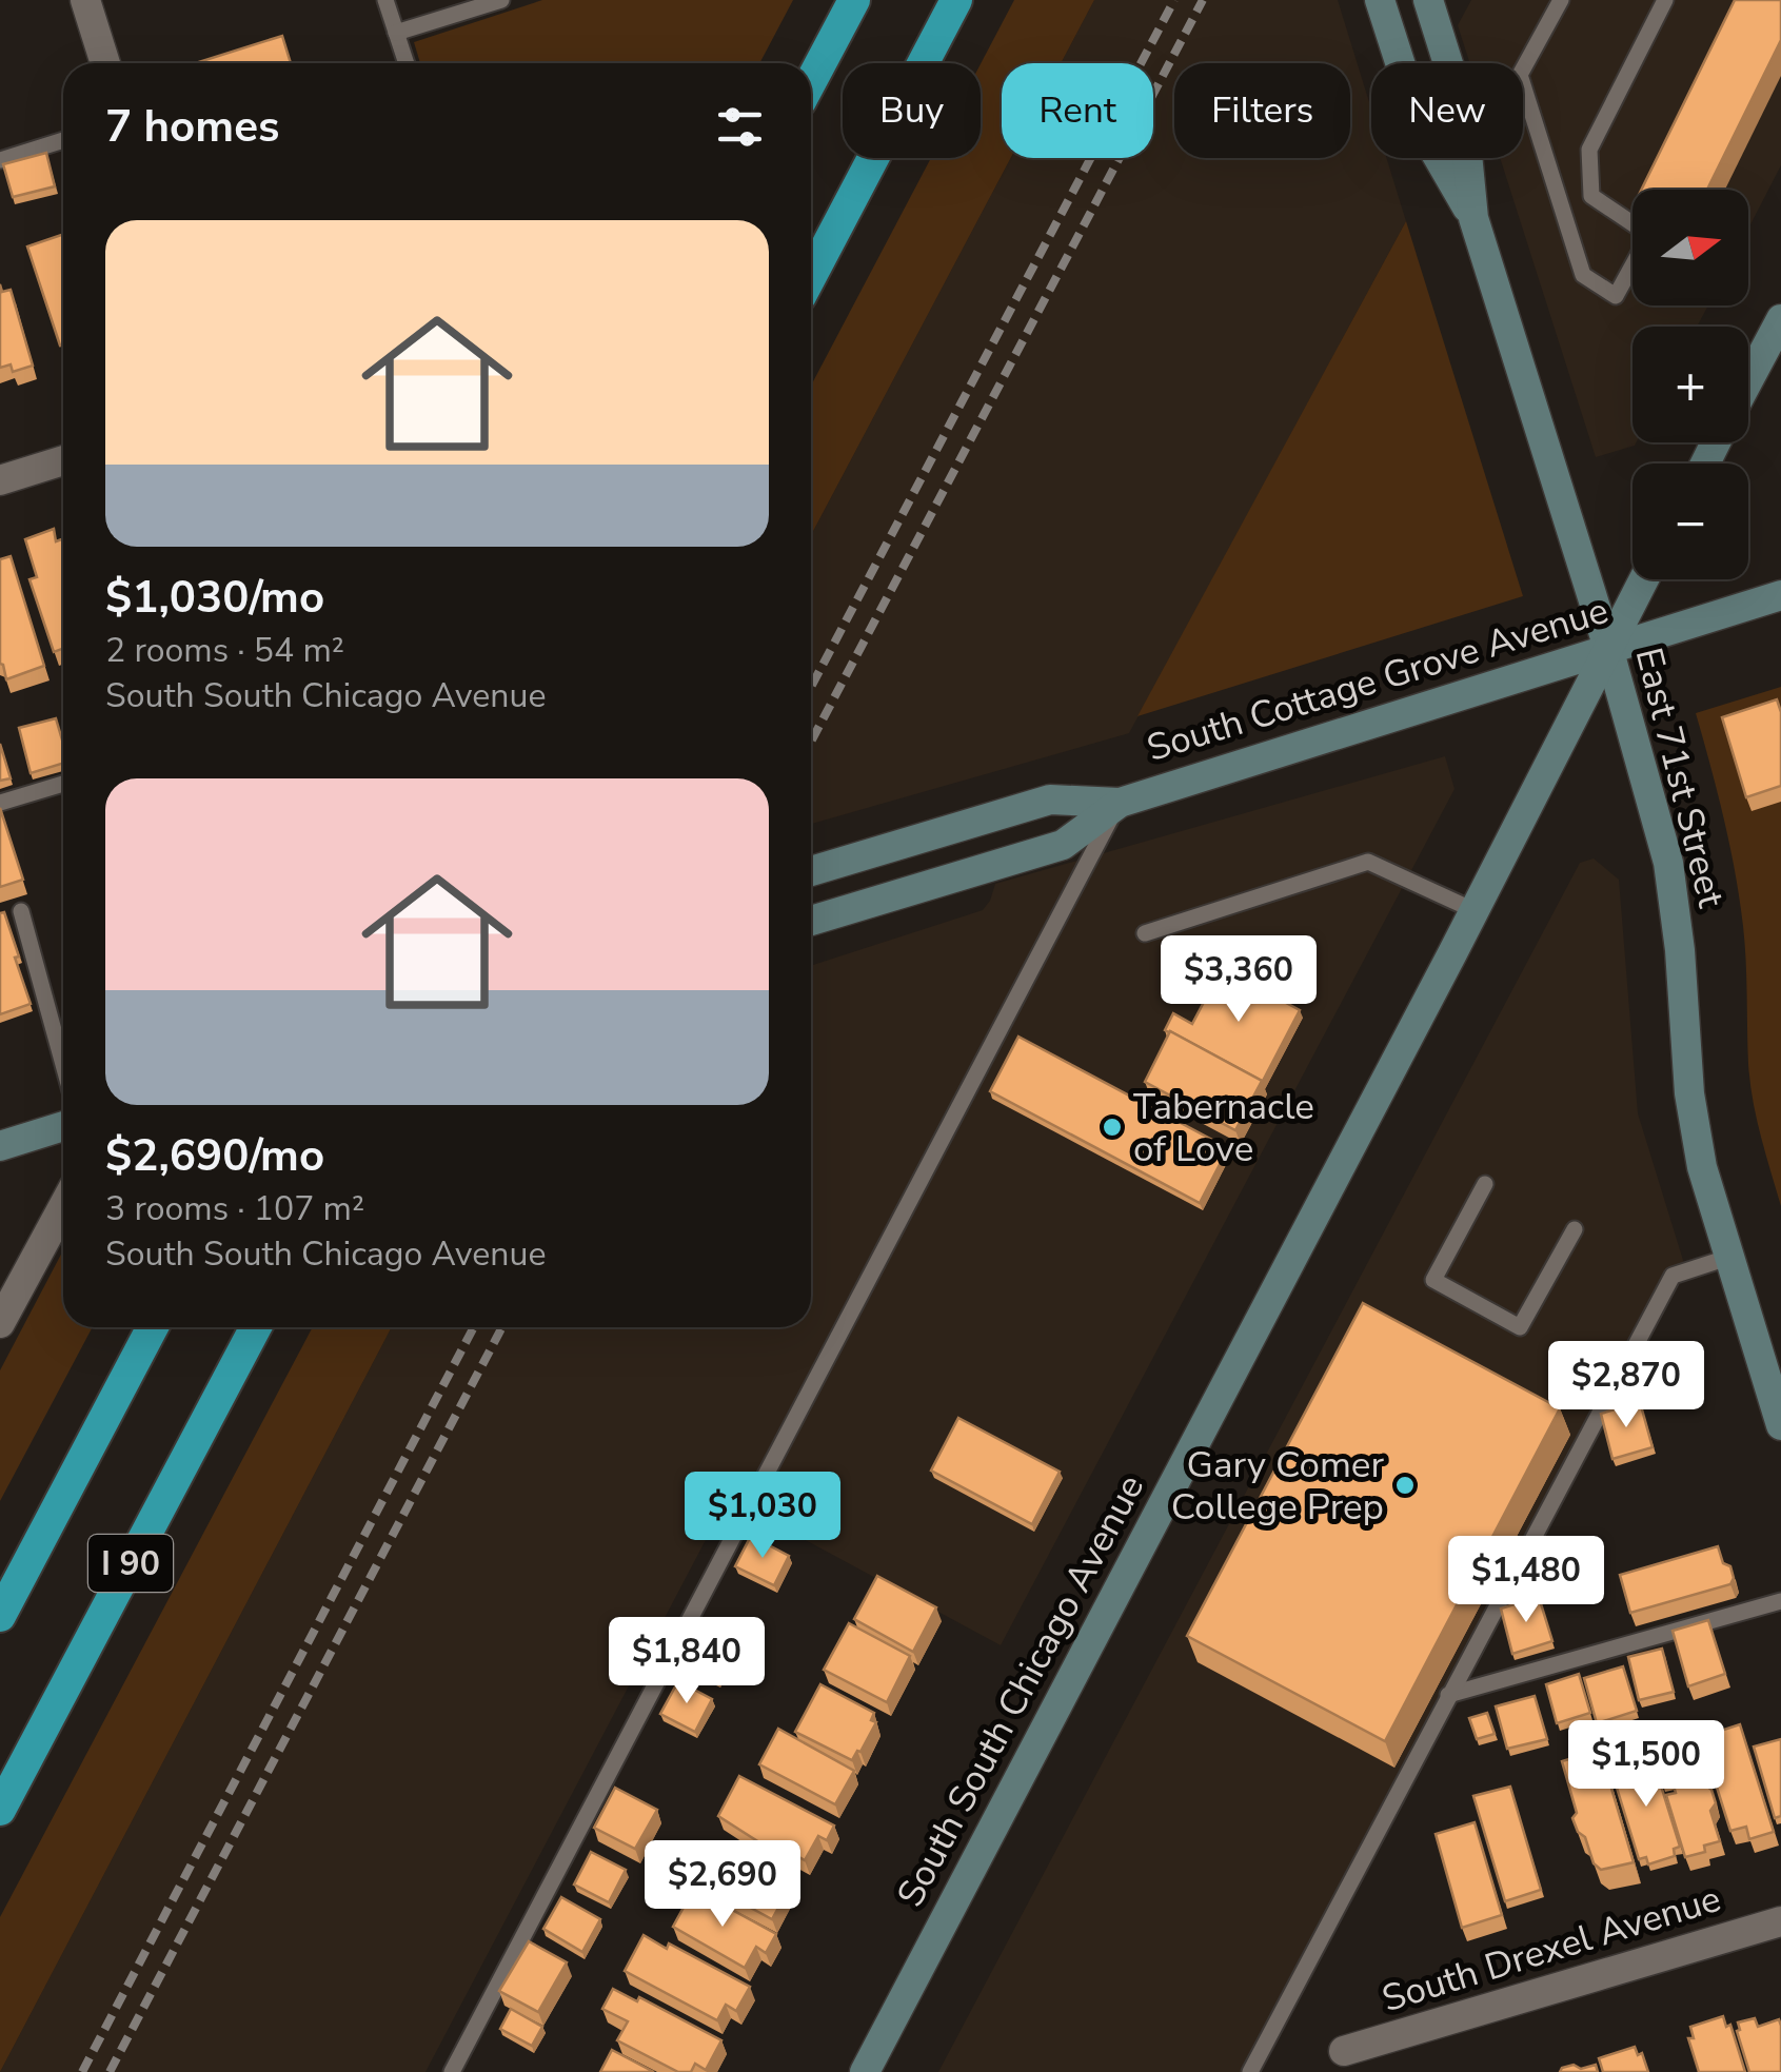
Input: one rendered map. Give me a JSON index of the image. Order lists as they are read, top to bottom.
{
  "streets": {
    "highway": ["I 90"],
    "main road": ["South Cottage Grove Avenue", "East 71st Street", "South South Chicago Avenue"],
    "street": ["South Drexel Avenue"]
  },
  "crossings": [
    ["South Cottage Grove Avenue", "East 71st Street"],
    ["South Cottage Grove Avenue", "South South Chicago Avenue"],
    ["East 71st Street", "South South Chicago Avenue"]
  ],
  "places": ["Tabernacle of Love", "Gary Comer College Prep"],
  "north": "right",
  "page": {
    "chip": [
      "Buy",
      "Rent",
      "Filters",
      "New"
    ],
    "heading": "7 homes",
    "map_buttons": ["+", "−"],
    "list": [
      {
        "name": "$1,030/mo",
        "note": "2 rooms · 54 m² · South South Chicago Avenue"
      },
      {
        "name": "$2,690/mo",
        "note": "3 rooms · 107 m² · South South Chicago Avenue"
      }
    ],
    "price": [
      "$3,360",
      "$2,870",
      "$1,030",
      "$1,480",
      "$1,840",
      "$1,500",
      "$2,690"
    ]
  }
}
